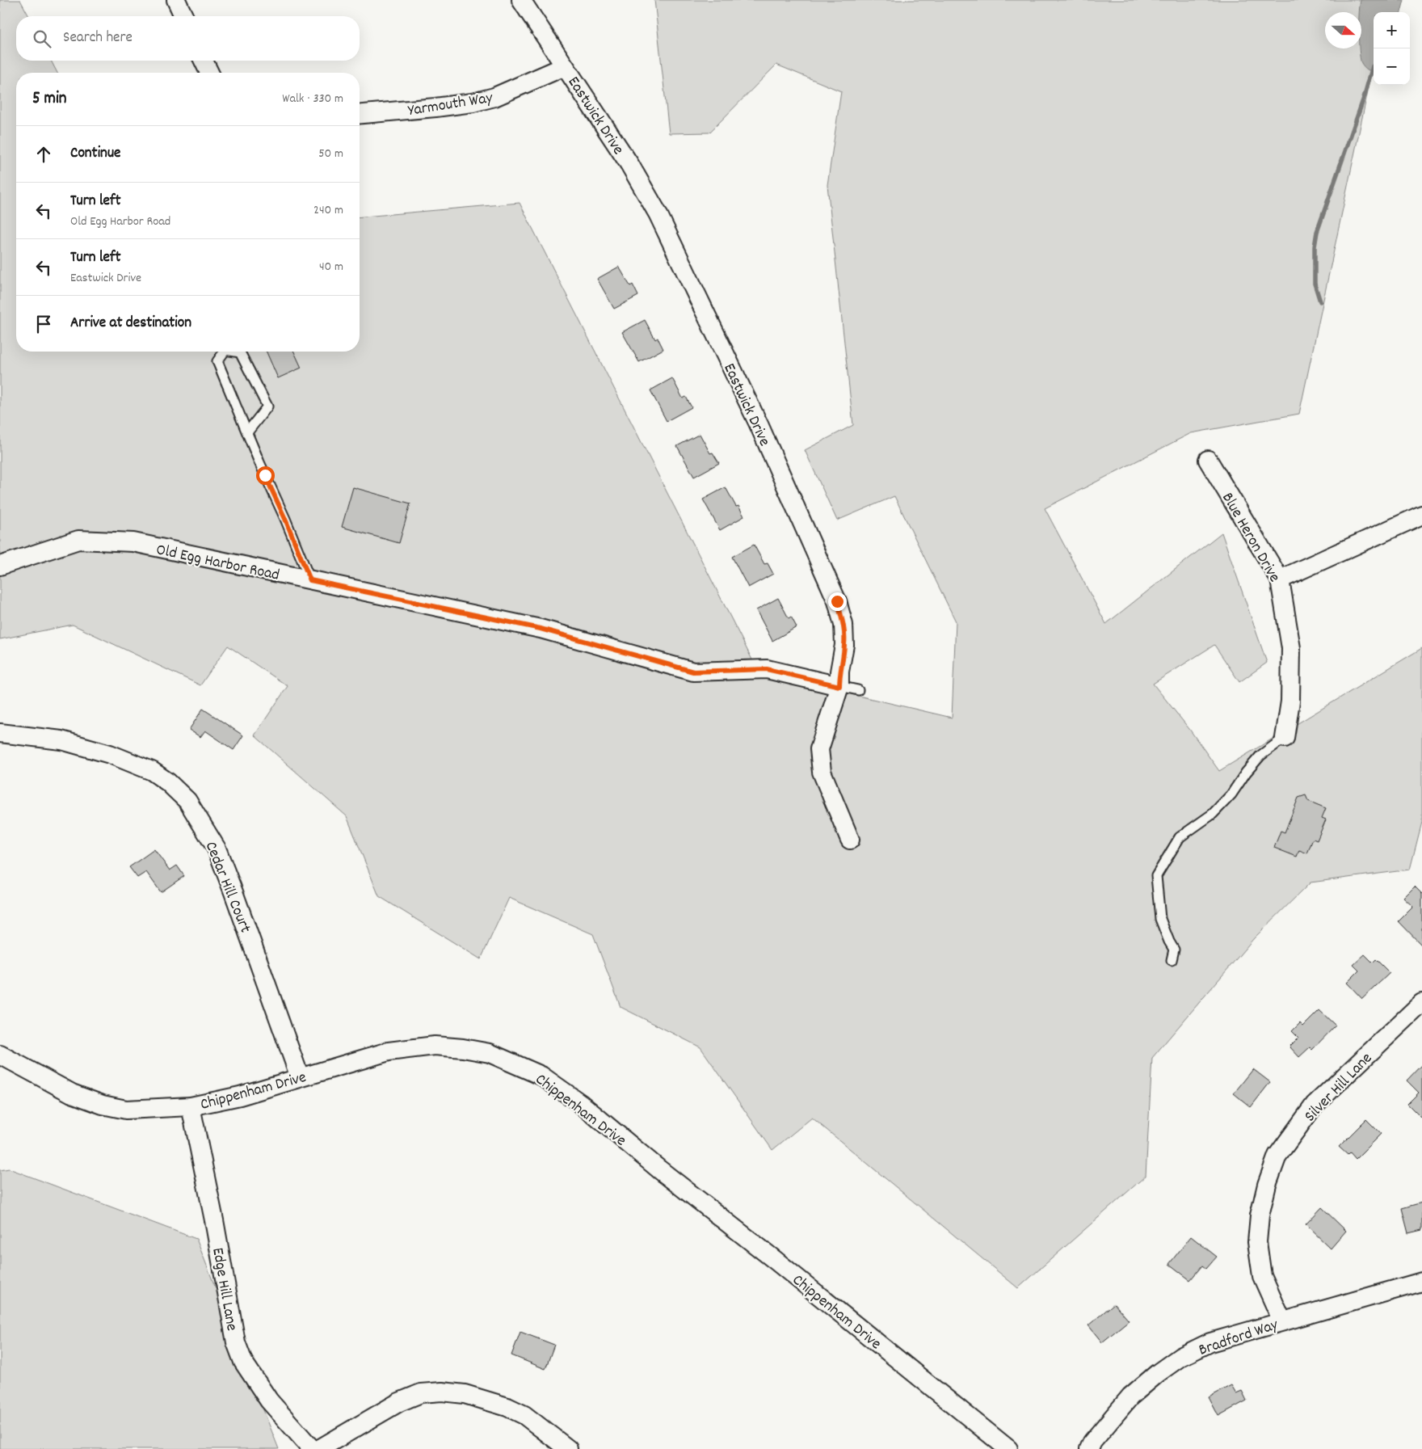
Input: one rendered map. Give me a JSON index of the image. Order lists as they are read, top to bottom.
{
  "streets": {
    "street": [
      "Yarmouth Way",
      "Eastwick Drive",
      "Blue Heron Drive",
      "Old Egg Harbor Road",
      "Cedar Hill Court",
      "Silver Hill Lane",
      "Chippenham Drive",
      "Edge Hill Lane",
      "Bradford Way"
    ]
  },
  "crossings": [
    ["Yarmouth Way", "Eastwick Drive"],
    ["Eastwick Drive", "Old Egg Harbor Road"],
    ["Cedar Hill Court", "Chippenham Drive"],
    ["Silver Hill Lane", "Bradford Way"],
    ["Chippenham Drive", "Edge Hill Lane"]
  ],
  "north": "right",
  "page": {
    "map_buttons": ["+", "−"],
    "search": "Search here",
    "heading": ["5 min", "Walk · 330 m"],
    "list": [
      ["Continue", "50 m"],
      ["Turn left", "Old Egg Harbor Road", "240 m"],
      ["Turn left", "Eastwick Drive", "40 m"],
      "Arrive at destination"
    ]
  }
}
